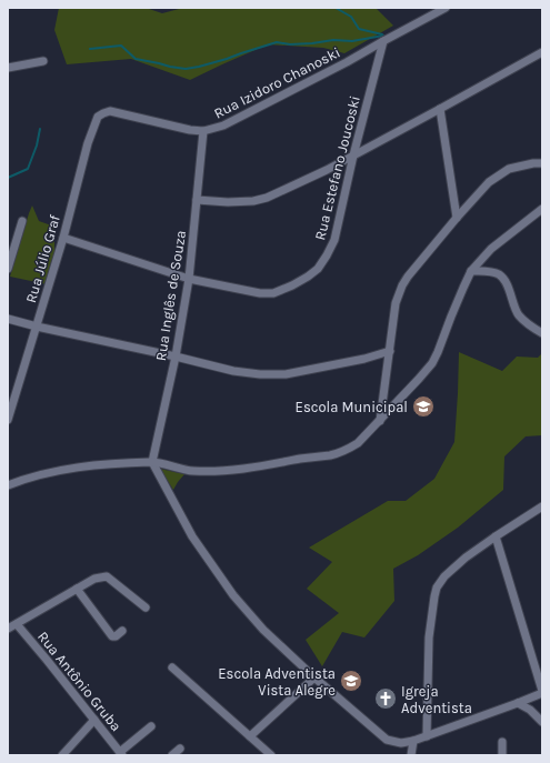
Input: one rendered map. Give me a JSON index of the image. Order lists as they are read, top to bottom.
{
  "streets": {
    "street": [
      "Rua Izidoro Chanoski",
      "Rua Estefano Joucoski",
      "Rua Júlio Graf",
      "Rua Inglês de Souza",
      "Rua Antônio Gruba"
    ]
  },
  "crossings": [
    ["Rua Izidoro Chanoski", "Rua Estefano Joucoski"],
    ["Rua Izidoro Chanoski", "Rua Júlio Graf"],
    ["Rua Izidoro Chanoski", "Rua Inglês de Souza"],
    ["Rua Estefano Joucoski", "Rua Júlio Graf"],
    ["Rua Estefano Joucoski", "Rua Inglês de Souza"]
  ],
  "places": {
    "school or university": ["Escola Municipal", "Escola Adventista Vista Alegre"],
    "church": ["Igreja Adventista"]
  }
}
